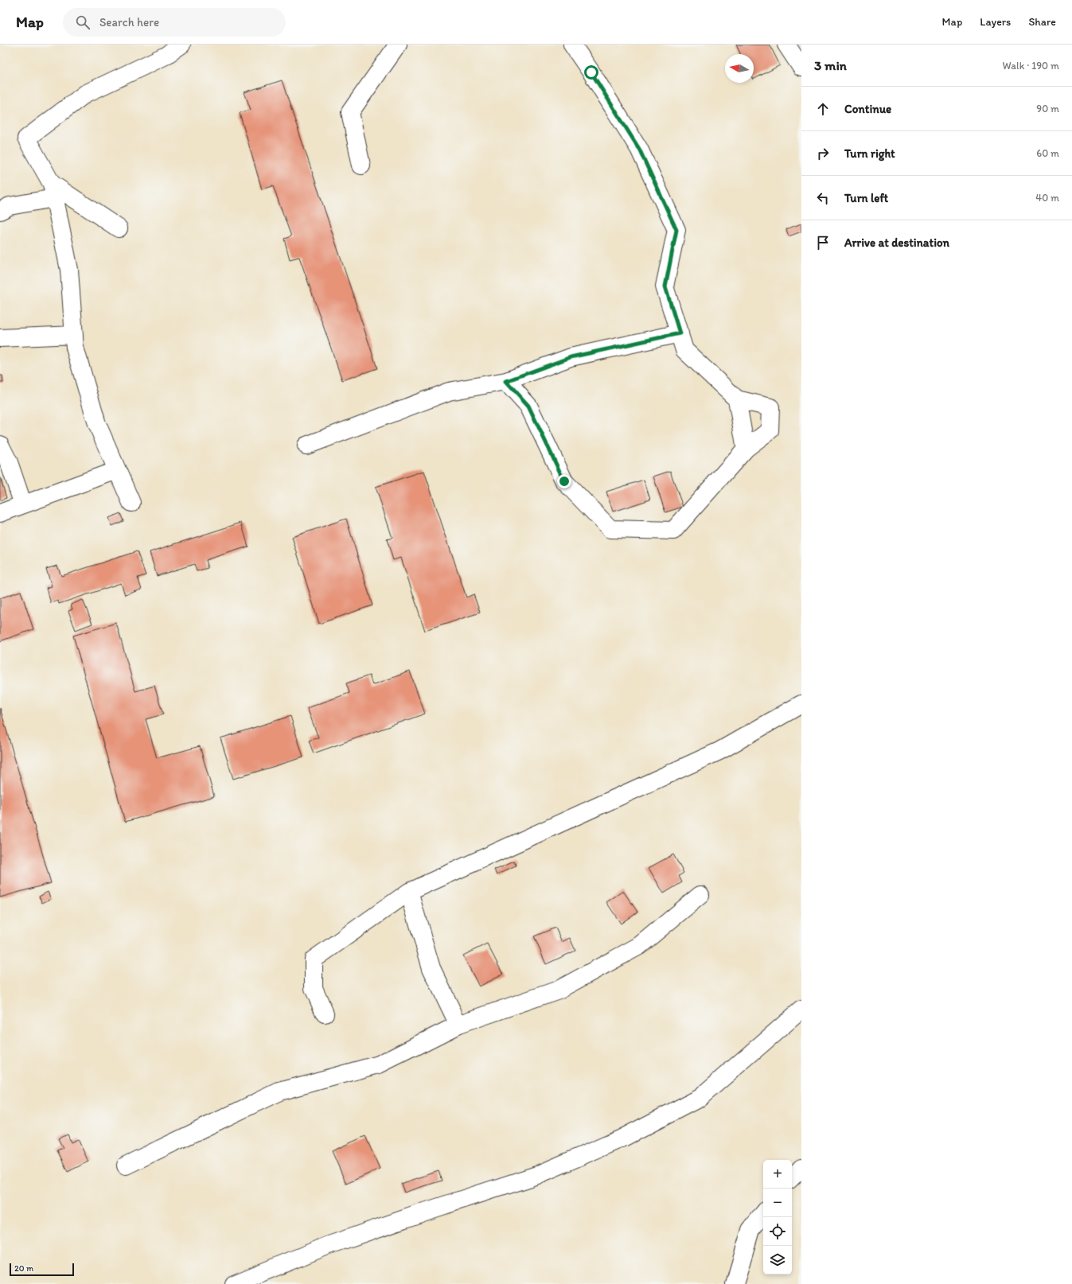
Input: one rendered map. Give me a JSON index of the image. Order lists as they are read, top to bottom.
{
  "scale_bar": "20 m",
  "north": "left",
  "page": {
    "header": "Map",
    "search": "Search here",
    "nav": ["Map", "Layers", "Share"],
    "heading": ["3 min", "Walk · 190 m"],
    "list": [
      ["Continue", "90 m"],
      ["Turn right", "60 m"],
      ["Turn left", "40 m"],
      "Arrive at destination"
    ],
    "map_buttons": ["+", "−"],
    "scale": "20 m"
  }
}
